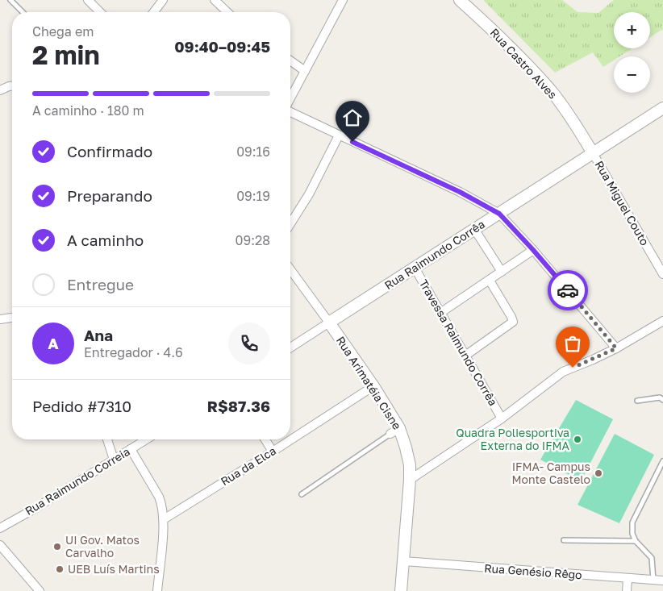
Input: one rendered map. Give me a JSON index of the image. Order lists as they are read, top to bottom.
{
  "streets": {
    "street": [
      "Rua Castro Alves",
      "Rua Miguel Couto",
      "Rua Raimundo Corrêa",
      "Travessa Raimundo Corrêa",
      "Rua Arimatéia Cisne",
      "Rua da Elca",
      "Rua Raimundo Correia",
      "Rua Genésio Rêgo"
    ]
  },
  "crossings": [
    ["Rua Castro Alves", "Rua Miguel Couto"],
    ["Rua Castro Alves", "Rua Raimundo Corrêa"],
    ["Rua Miguel Couto", "Rua Raimundo Corrêa"],
    ["Rua Raimundo Corrêa", "Travessa Raimundo Corrêa"],
    ["Rua Raimundo Corrêa", "Rua Arimatéia Cisne"],
    ["Rua Arimatéia Cisne", "Rua da Elca"],
    ["Rua Arimatéia Cisne", "Rua Genésio Rêgo"]
  ],
  "places": [
    "Quadra Poliesportiva Externa do IFMA",
    "IFMA- Campus Monte Castelo",
    "UI Gov. Matos Carvalho",
    "UEB Luís Martins"
  ],
  "page": {
    "map_buttons": ["+", "−"],
    "heading": ["2 min", "Chega em", "09:40–09:45"],
    "panel": [
      "Ana",
      "Entregador · 4.6",
      "Pedido #7310",
      "R$87.36"
    ],
    "bar": "A caminho · 180 m",
    "list": [
      ["Confirmado", "09:16"],
      ["Preparando", "09:19"],
      ["A caminho", "09:28"],
      "Entregue"
    ],
    "round": "A"
  }
}
